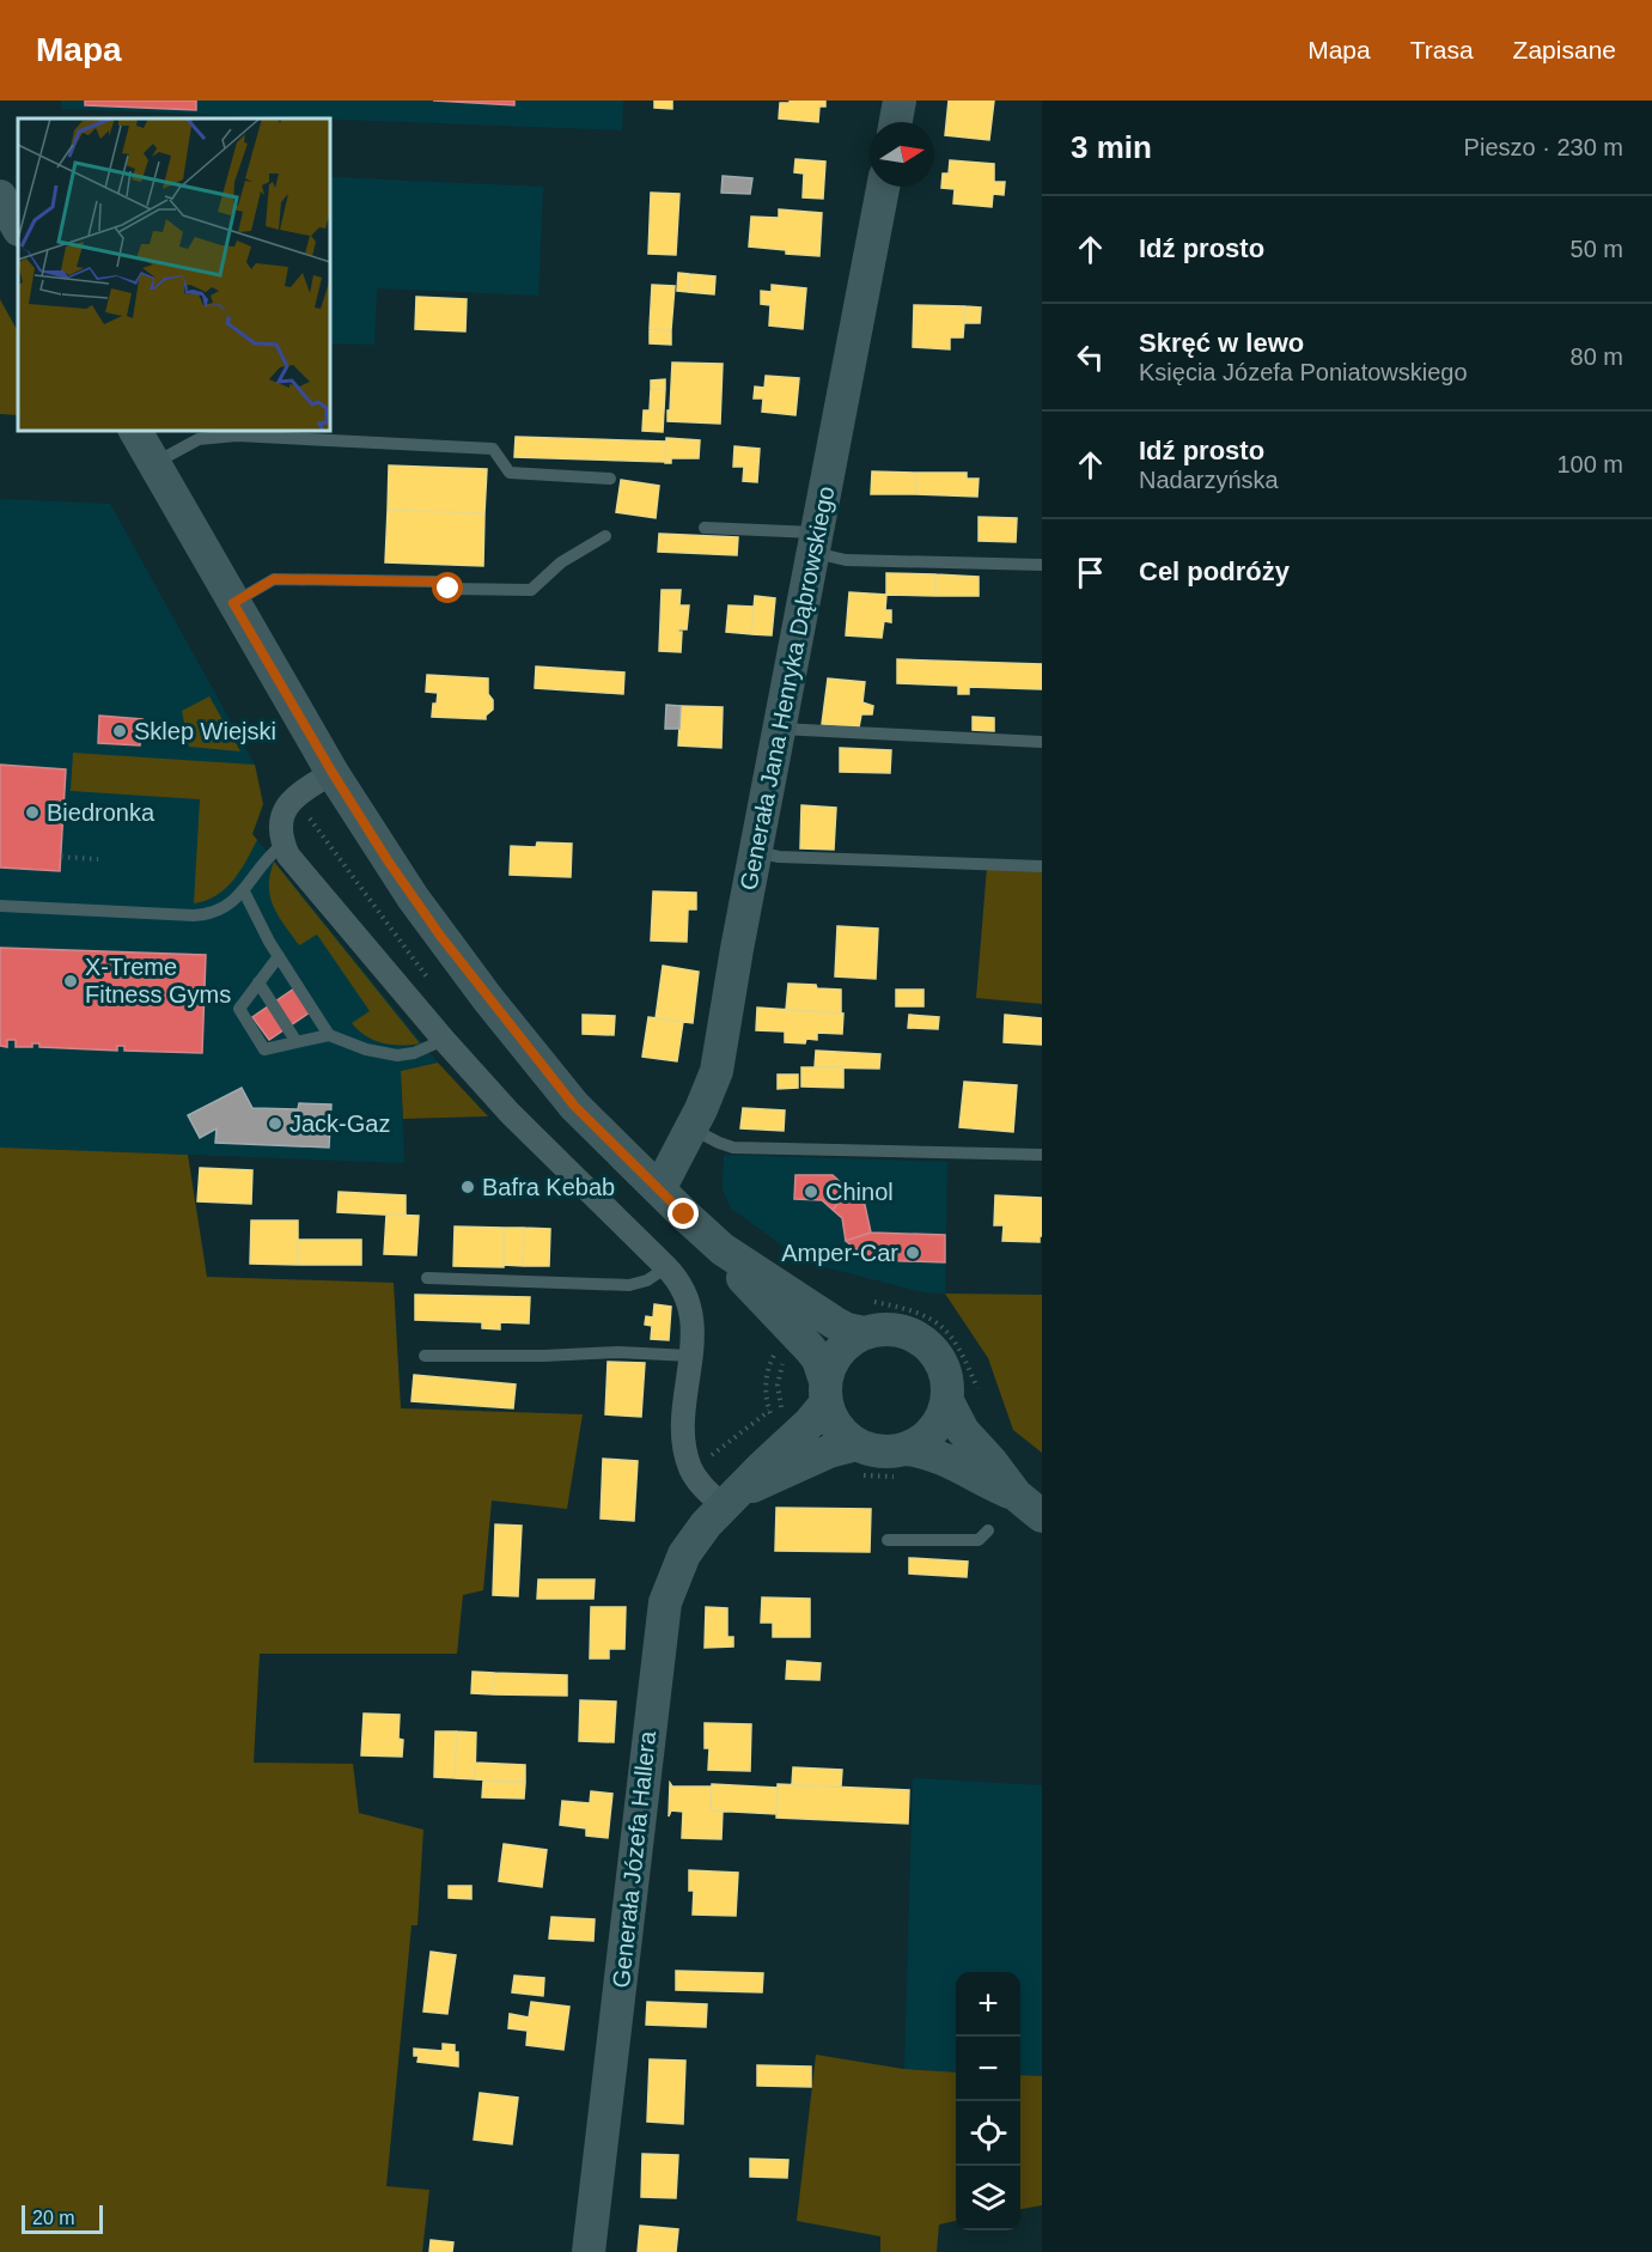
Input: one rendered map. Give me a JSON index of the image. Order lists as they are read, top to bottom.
{
  "streets": {
    "street": ["Generała Jana Henryka Dąbrowskiego", "Generała Józefa Hallera"]
  },
  "places": [
    "Sklep Wiejski",
    "Biedronka",
    "X-Treme Fitness Gyms",
    "Jack-Gaz",
    "Bafra Kebab",
    "Chinol",
    "Amper-Car"
  ],
  "scale_bar": "20 m",
  "north": "right",
  "page": {
    "header": "Mapa",
    "nav": ["Mapa", "Trasa", "Zapisane"],
    "heading": ["3 min", "Pieszo · 230 m"],
    "list": [
      ["Idź prosto", "50 m"],
      ["Skręć w lewo", "Księcia Józefa Poniatowskiego", "80 m"],
      ["Idź prosto", "Nadarzyńska", "100 m"],
      "Cel podróży"
    ],
    "map_buttons": ["+", "−"],
    "scale": "20 m"
  }
}
